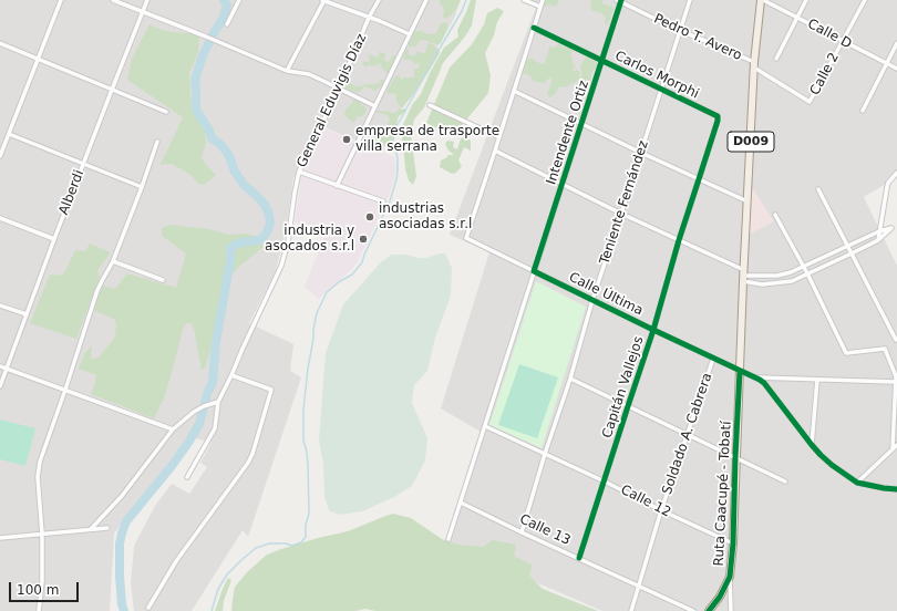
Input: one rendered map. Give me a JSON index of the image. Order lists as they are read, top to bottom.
{
  "streets": {
    "main road": ["D009", "Ruta Caacupé - Tobatí"],
    "street": [
      "Calle D",
      "Pedro T. Avero",
      "Calle 2",
      "Carlos Morphi",
      "General Eduvigis Díaz",
      "Intendente Ortiz",
      "Alberdi",
      "Teniente Fernández",
      "Calle Última",
      "Capitán Vallejos",
      "Soldado A. Cabrera",
      "Calle 12",
      "Calle 13"
    ]
  },
  "crossings": [
    ["Calle D", "Calle 2"],
    ["Calle D", "Ruta Caacupé - Tobatí"],
    ["Pedro T. Avero", "Calle 2"],
    ["Pedro T. Avero", "Intendente Ortiz"],
    ["Pedro T. Avero", "Teniente Fernández"],
    ["Pedro T. Avero", "Ruta Caacupé - Tobatí"],
    ["Carlos Morphi", "Intendente Ortiz"],
    ["Carlos Morphi", "Teniente Fernández"],
    ["Carlos Morphi", "Capitán Vallejos"],
    ["Intendente Ortiz", "Calle Última"],
    ["Intendente Ortiz", "Calle 12"],
    ["Intendente Ortiz", "Calle 13"],
    ["Teniente Fernández", "Calle Última"],
    ["Teniente Fernández", "Calle 12"],
    ["Teniente Fernández", "Calle 13"],
    ["Calle Última", "Capitán Vallejos"],
    ["Calle Última", "Soldado A. Cabrera"],
    ["Calle Última", "Ruta Caacupé - Tobatí"],
    ["Capitán Vallejos", "Calle 12"],
    ["Capitán Vallejos", "Calle 13"],
    ["Soldado A. Cabrera", "Calle 12"],
    ["Soldado A. Cabrera", "Calle 13"],
    ["Ruta Caacupé - Tobatí", "Calle 12"]
  ],
  "places": ["empresa de trasporte villa serrana", "industrias asociadas s.r.l", "industria y asocados s.r.l"],
  "scale_bar": "100 m"
}
